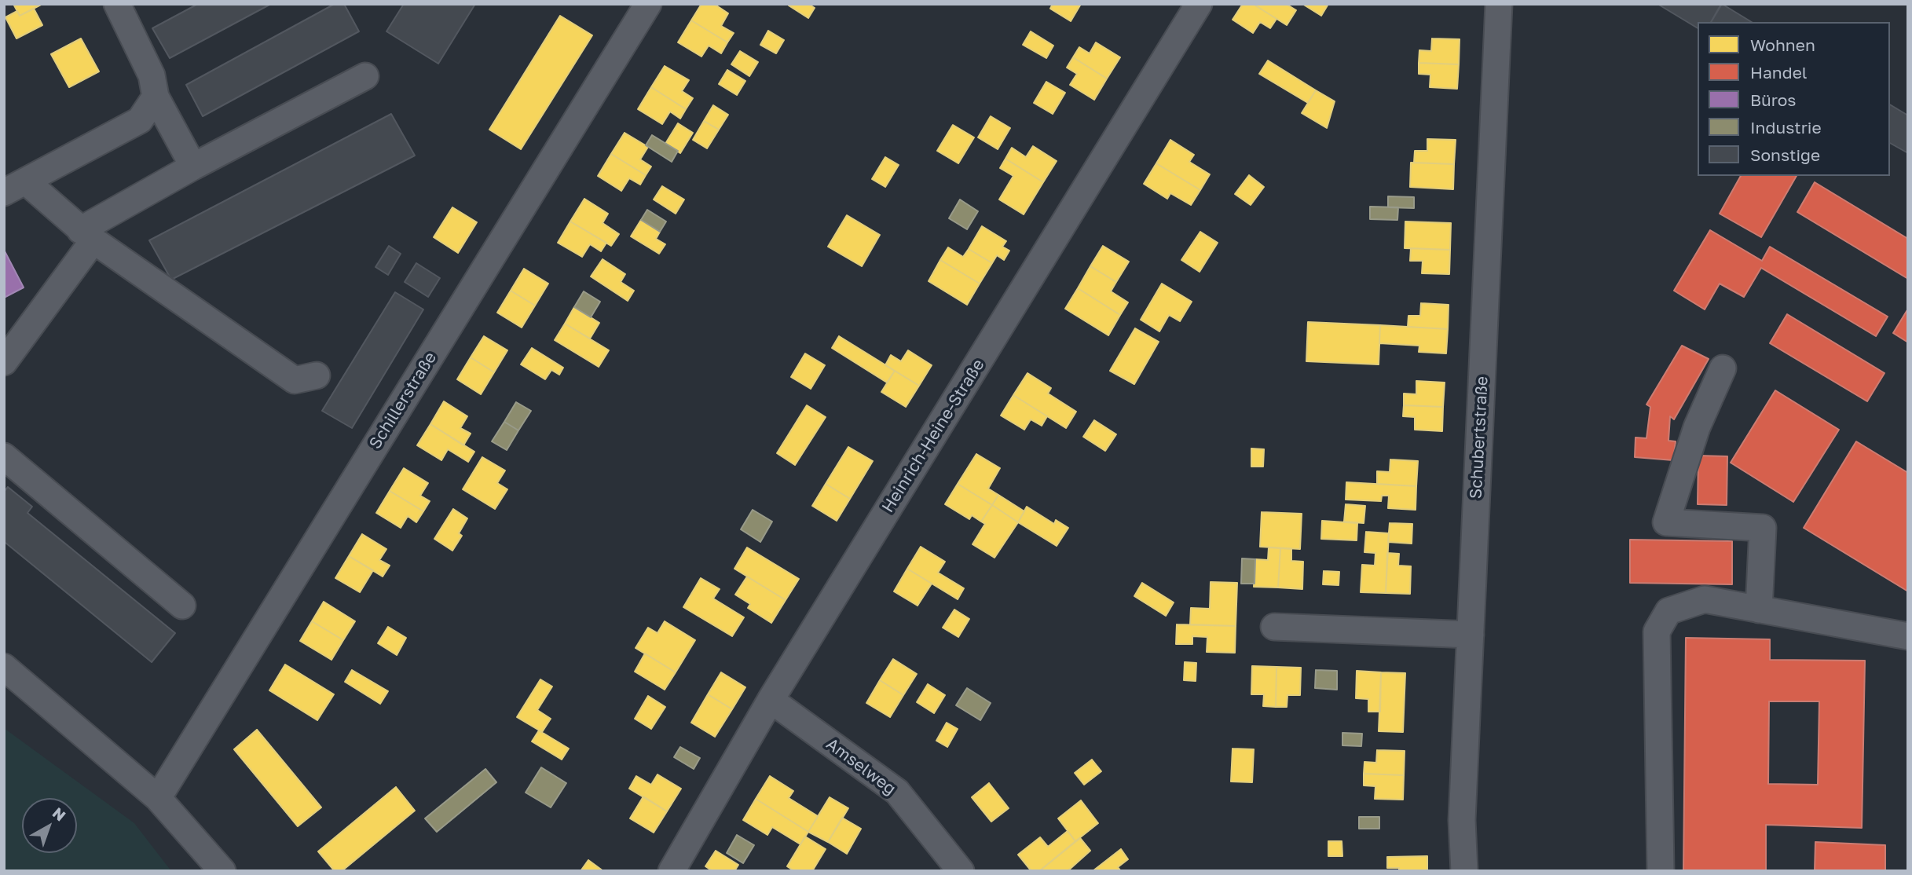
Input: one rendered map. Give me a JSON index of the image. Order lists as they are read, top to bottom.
{
  "streets": {
    "street": [
      "Schillerstraße",
      "Heinrich-Heine-Straße",
      "Schubertstraße",
      "Amselweg"
    ]
  },
  "crossings": [
    ["Heinrich-Heine-Straße", "Amselweg"]
  ],
  "legend": [
    "Wohnen",
    "Handel",
    "Büros",
    "Industrie",
    "Sonstige"
  ],
  "north": "top right"
}
